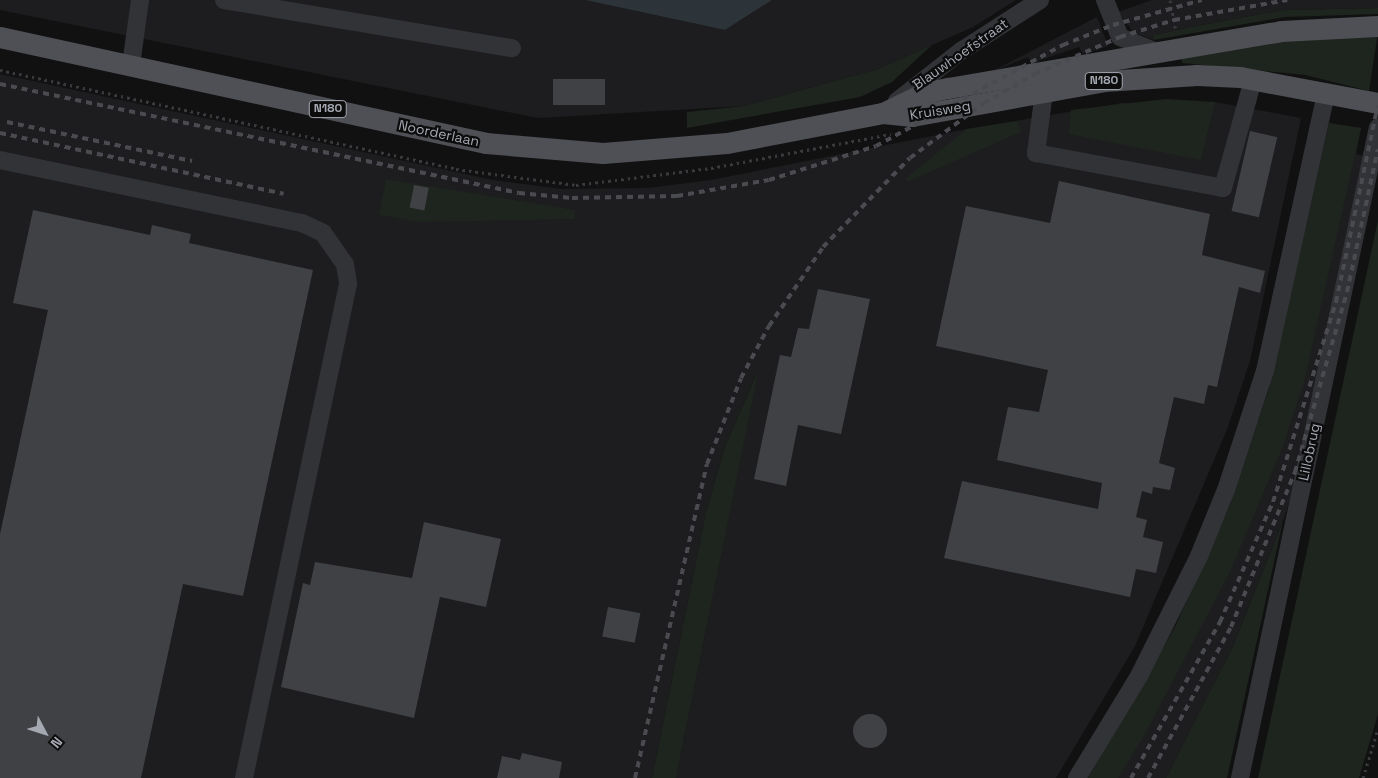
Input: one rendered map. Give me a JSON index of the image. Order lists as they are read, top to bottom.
{
  "streets": {
    "main road": ["N180", "Kruisweg", "Noorderlaan"],
    "street": ["Blauwhoefstraat", "Lillobrug"]
  },
  "crossings": [
    ["Blauwhoefstraat", "Kruisweg"],
    ["Blauwhoefstraat", "Noorderlaan"],
    ["Kruisweg", "Noorderlaan"]
  ],
  "north": "bottom right"
}
